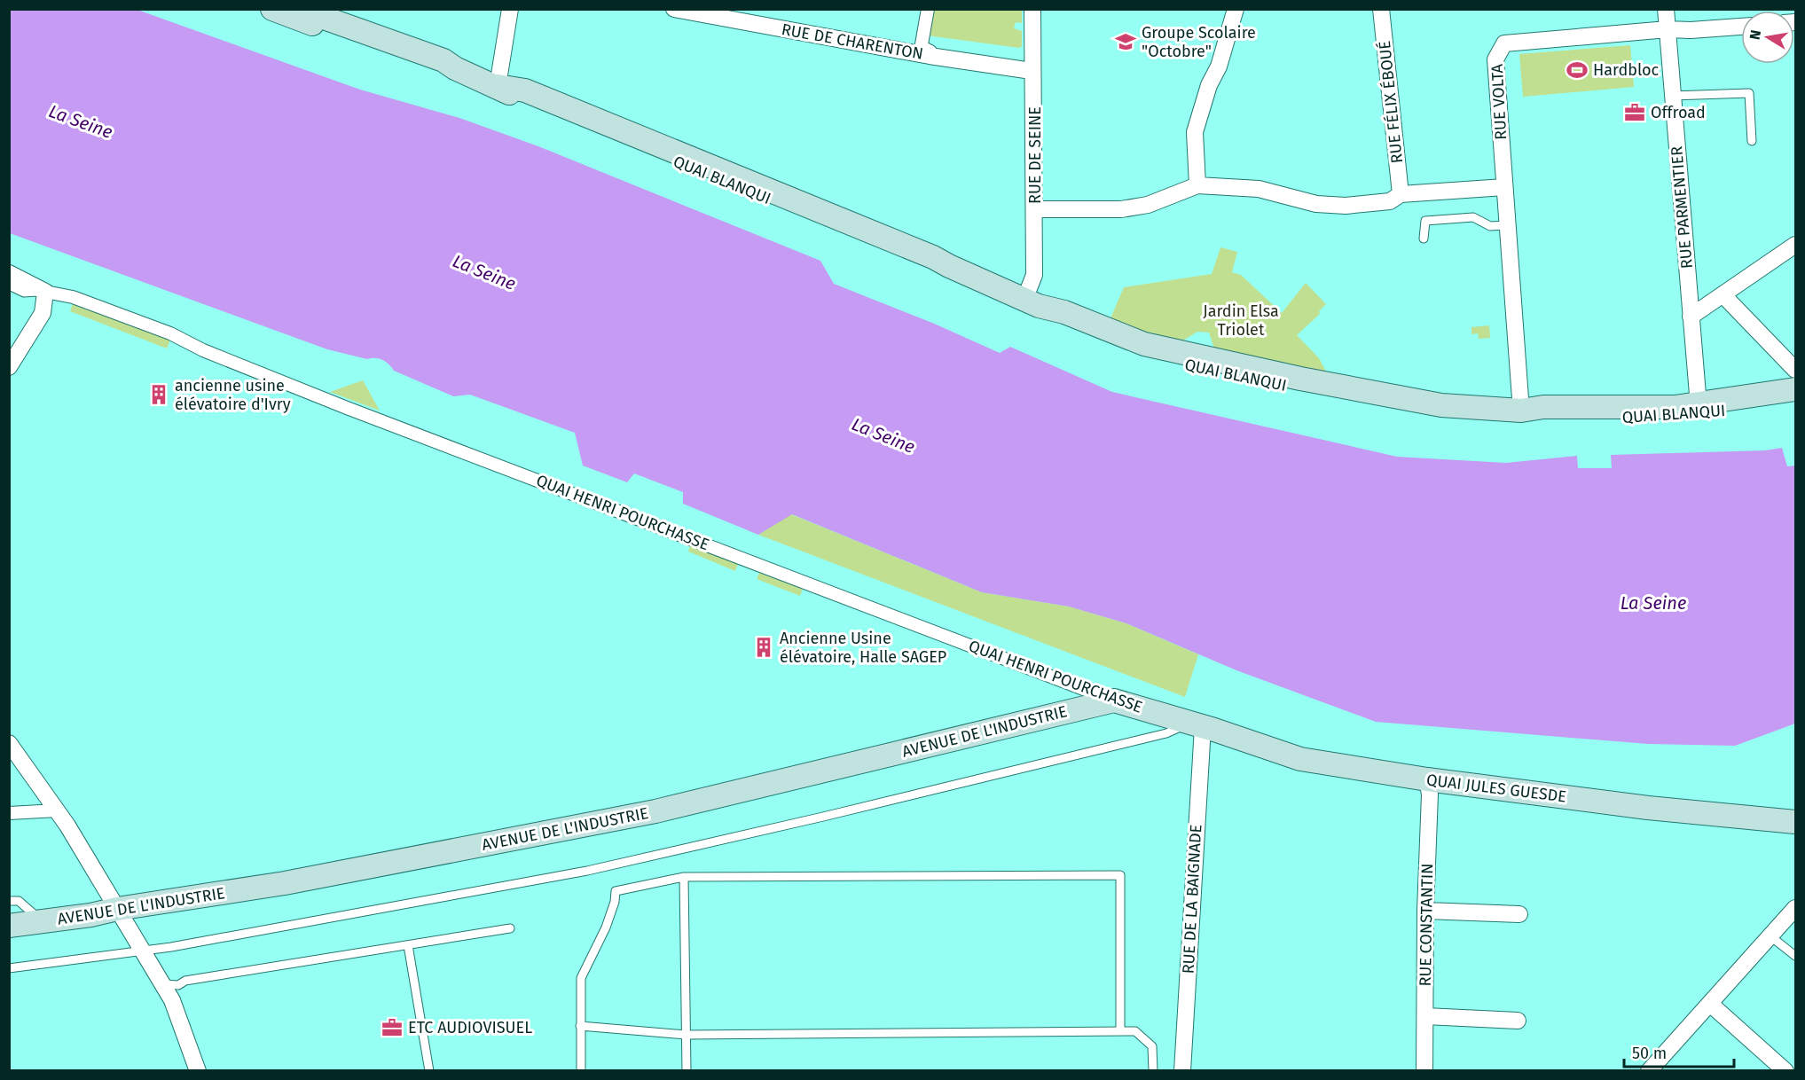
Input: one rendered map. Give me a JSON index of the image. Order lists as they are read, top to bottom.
{
  "streets": {
    "main road": [
      "QUAI BLANQUI",
      "QUAI HENRI POURCHASSE",
      "AVENUE DE L'INDUSTRIE",
      "QUAI JULES GUESDE"
    ],
    "street": [
      "RUE DE CHARENTON",
      "RUE FÉLIX ÉBOUÉ",
      "RUE VOLTA",
      "RUE DE SEINE",
      "RUE PARMENTIER",
      "RUE DE LA BAIGNADE",
      "RUE CONSTANTIN"
    ]
  },
  "crossings": [
    ["RUE DE CHARENTON", "RUE DE SEINE"],
    ["RUE VOLTA", "QUAI BLANQUI"],
    ["RUE VOLTA", "RUE PARMENTIER"],
    ["RUE DE SEINE", "QUAI BLANQUI"],
    ["QUAI BLANQUI", "RUE PARMENTIER"],
    ["QUAI HENRI POURCHASSE", "AVENUE DE L'INDUSTRIE"],
    ["QUAI HENRI POURCHASSE", "QUAI JULES GUESDE"],
    ["QUAI HENRI POURCHASSE", "RUE DE LA BAIGNADE"],
    ["QUAI JULES GUESDE", "RUE DE LA BAIGNADE"],
    ["QUAI JULES GUESDE", "RUE CONSTANTIN"]
  ],
  "water": ["La Seine"],
  "parks": ["Jardin Elsa Triolet"],
  "places": {
    "school or university": ["Groupe Scolaire \"Octobre\""],
    "sports": ["Hardbloc"],
    "office": ["Offroad", "ETC AUDIOVISUEL"],
    "building": ["ancienne usine élévatoire d'Ivry", "Ancienne Usine élévatoire, Halle SAGEP"]
  },
  "scale_bar": "50 m",
  "north": "left"
}
